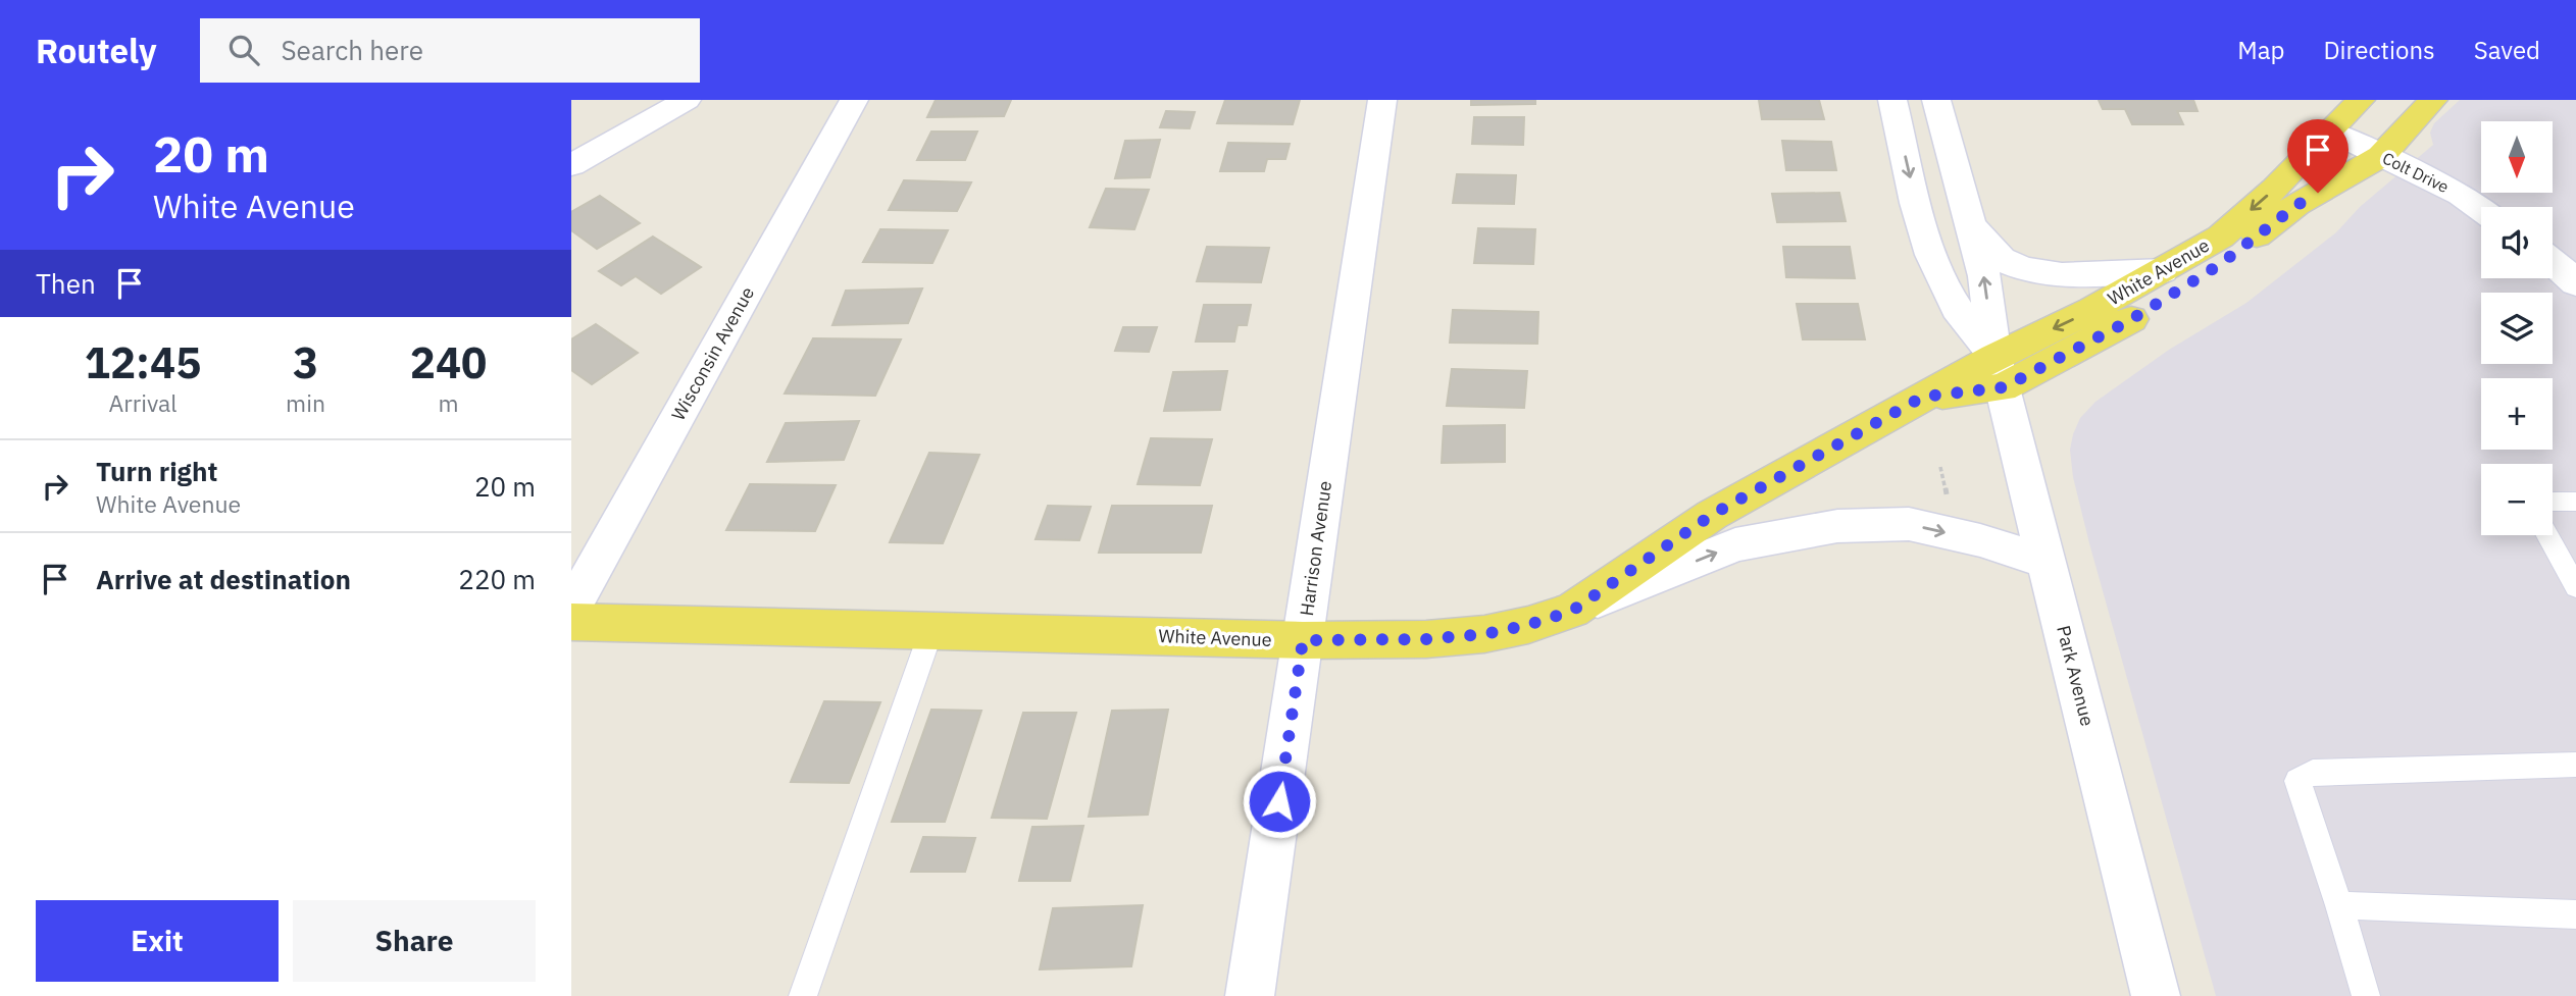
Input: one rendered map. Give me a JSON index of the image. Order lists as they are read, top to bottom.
{
  "streets": {
    "main road": ["White Avenue"],
    "street": [
      "Colt Drive",
      "Wisconsin Avenue",
      "Harrison Avenue",
      "Park Avenue"
    ]
  },
  "crossings": [
    ["Colt Drive", "White Avenue"],
    ["White Avenue", "Harrison Avenue"],
    ["White Avenue", "Park Avenue"]
  ],
  "north": "bottom",
  "page": {
    "header": "Routely",
    "search": "Search here",
    "nav": ["Map", "Directions", "Saved"],
    "turn": ["20 m", "White Avenue"],
    "map_buttons": ["+", "−"],
    "then": "Then",
    "eta": [
      "12:45",
      "Arrival",
      "3",
      "min",
      "240",
      "m"
    ],
    "list": [
      {
        "name": "Turn right",
        "note": "White Avenue",
        "value": "20 m"
      },
      {
        "name": "Arrive at destination",
        "value": "220 m"
      }
    ],
    "buttons": ["Exit", "Share"]
  }
}
